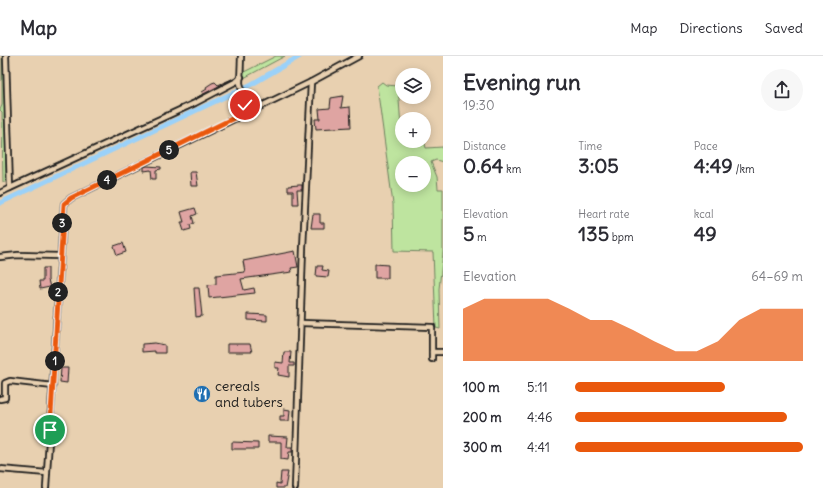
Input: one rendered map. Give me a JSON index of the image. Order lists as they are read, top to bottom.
{
  "places": {
    "restaurant": ["cereals and tubers"]
  },
  "page": {
    "header": "Map",
    "nav": ["Map", "Directions", "Saved"],
    "heading": ["Evening run", "19:30"],
    "map_buttons": ["+", "−"],
    "stats": [
      ["Distance", "0.64 km"],
      ["Time", "3:05"],
      ["Pace", "4:49 /km"],
      ["Elevation", "5 m"],
      ["Heart rate", "135 bpm"],
      ["kcal", "49"]
    ],
    "pins": [
      "5",
      "4",
      "3",
      "2",
      "1"
    ],
    "chart": ["Elevation", "64–69 m"],
    "list": [
      {
        "name": "100 m",
        "note": "5:11"
      },
      {
        "name": "200 m",
        "note": "4:46"
      },
      {
        "name": "300 m",
        "note": "4:41"
      }
    ]
  }
}
